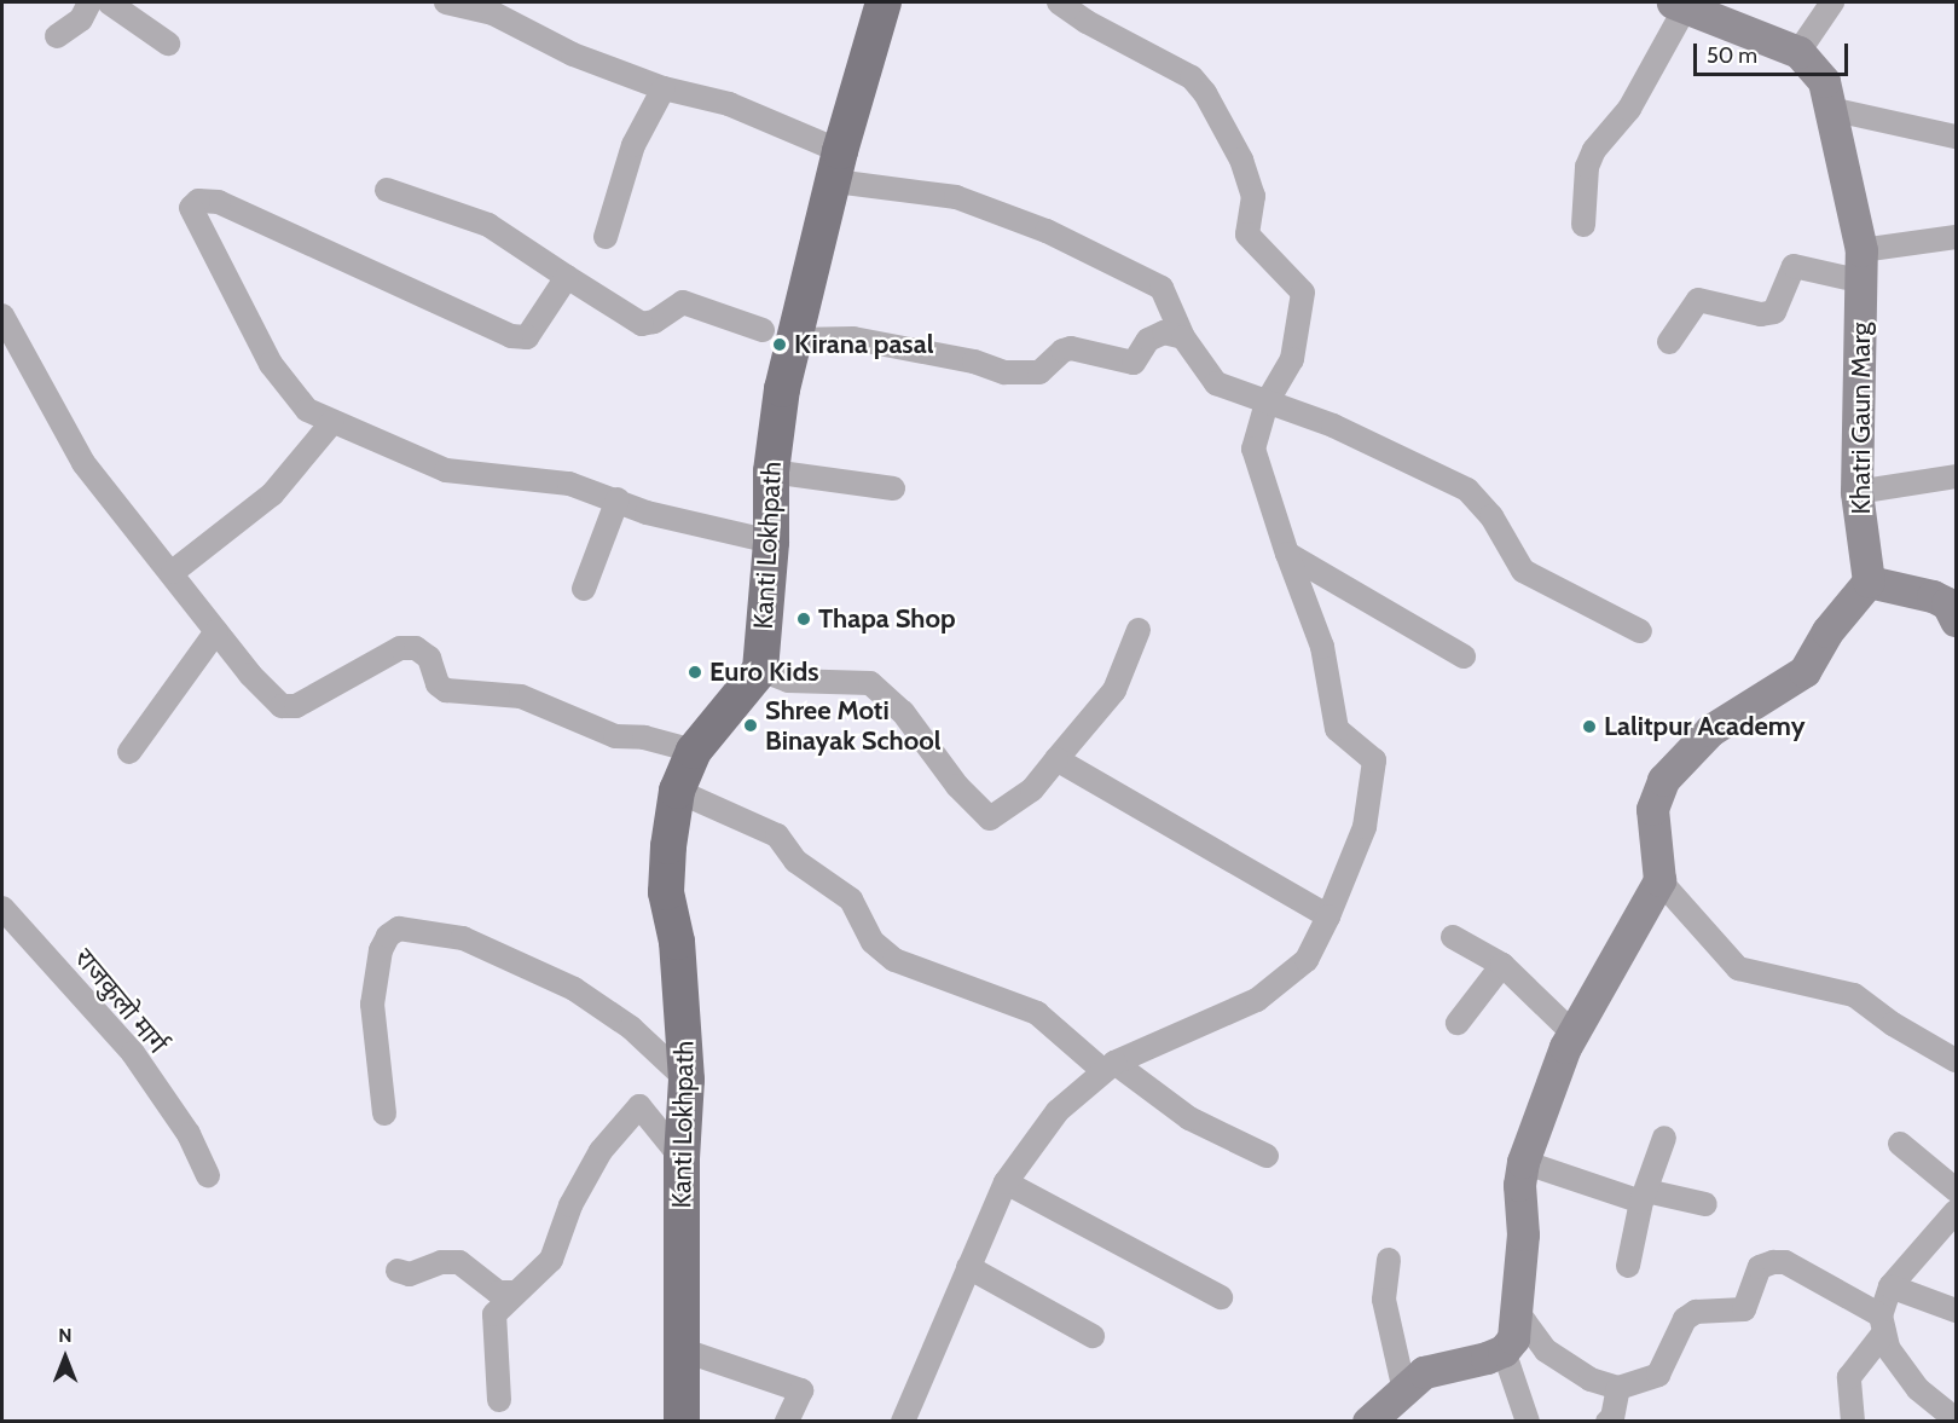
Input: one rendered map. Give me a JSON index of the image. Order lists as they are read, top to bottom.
{
  "streets": {
    "main road": ["Khatri Gaun Marg", "Kanti Lokhpath"],
    "street": ["राजकुलो मार्ग"]
  },
  "places": [
    "Kirana pasal",
    "Thapa Shop",
    "Euro Kids",
    "Shree Moti Binayak School",
    "Lalitpur Academy"
  ],
  "scale_bar": "50 m",
  "north": "top"
}
